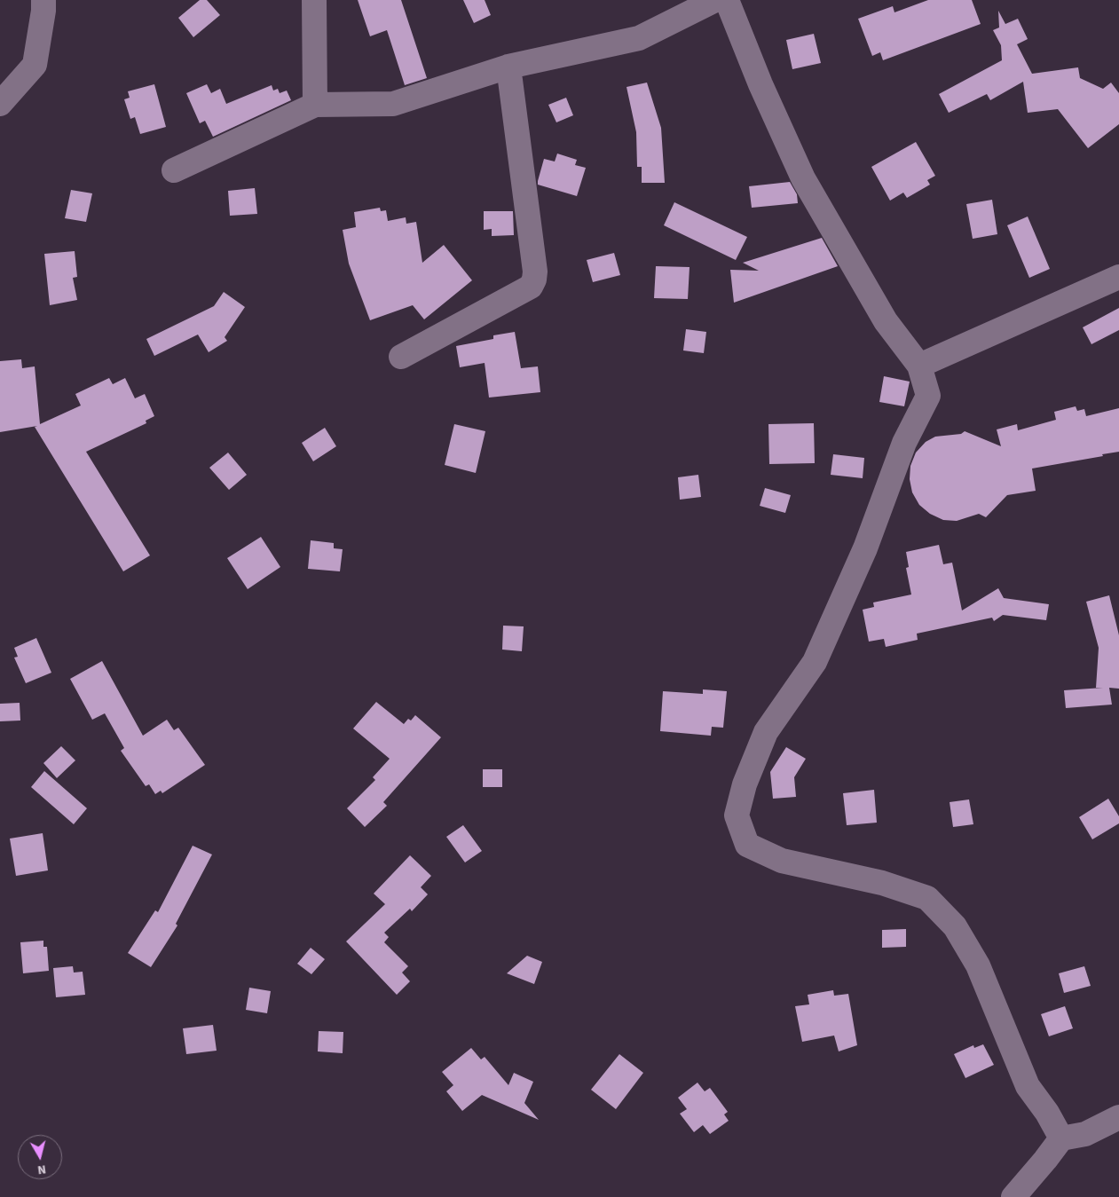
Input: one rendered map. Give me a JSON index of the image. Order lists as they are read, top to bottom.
{
  "north": "bottom"
}
